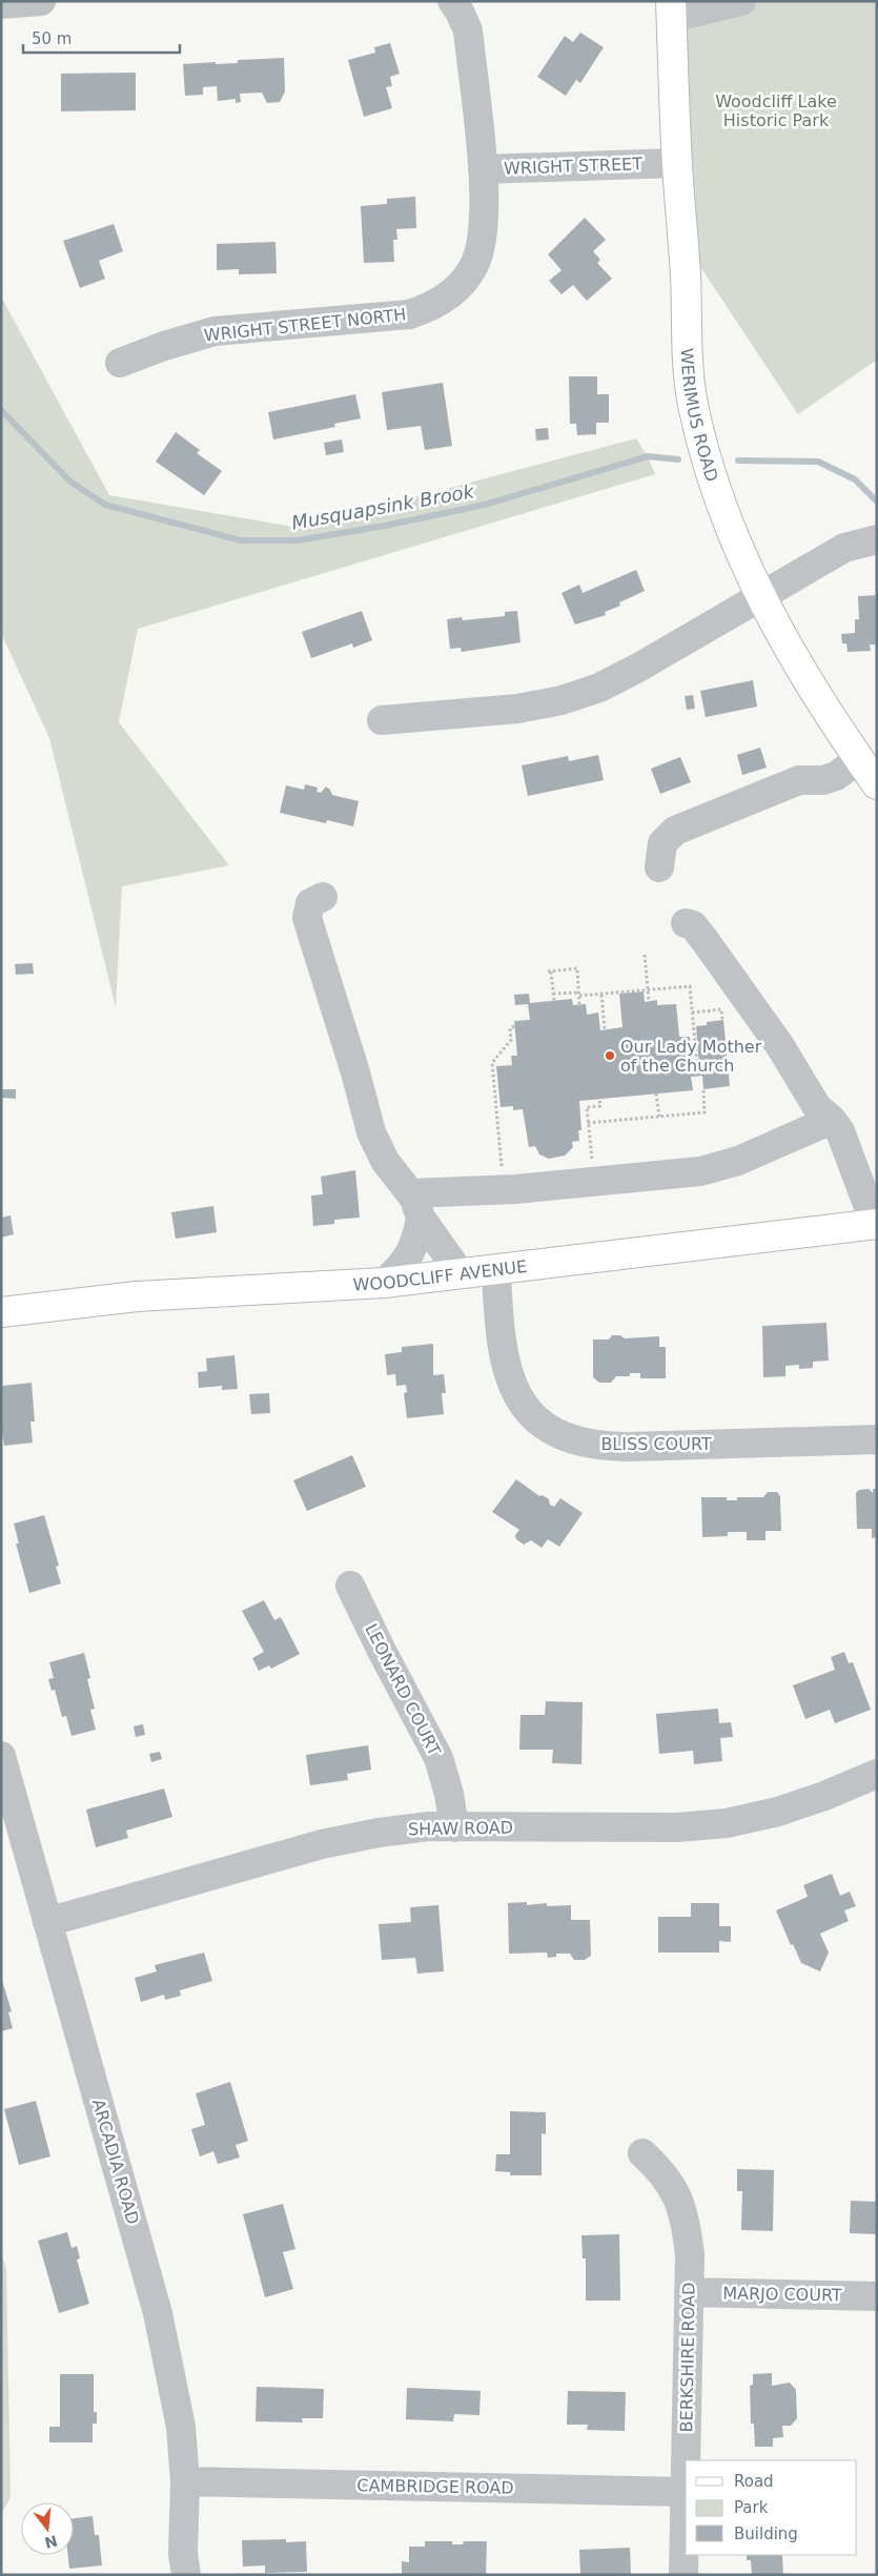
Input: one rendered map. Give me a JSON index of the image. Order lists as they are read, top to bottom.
{
  "streets": {
    "main road": ["WERIMUS ROAD", "WOODCLIFF AVENUE"],
    "street": [
      "WRIGHT STREET",
      "WRIGHT STREET NORTH",
      "BLISS COURT",
      "LEONARD COURT",
      "SHAW ROAD",
      "ARCADIA ROAD",
      "MARJO COURT",
      "BERKSHIRE ROAD",
      "CAMBRIDGE ROAD"
    ]
  },
  "crossings": [
    ["WRIGHT STREET", "WRIGHT STREET NORTH"],
    ["WRIGHT STREET", "WERIMUS ROAD"],
    ["WOODCLIFF AVENUE", "BLISS COURT"],
    ["LEONARD COURT", "SHAW ROAD"],
    ["SHAW ROAD", "ARCADIA ROAD"],
    ["ARCADIA ROAD", "CAMBRIDGE ROAD"],
    ["MARJO COURT", "BERKSHIRE ROAD"],
    ["BERKSHIRE ROAD", "CAMBRIDGE ROAD"]
  ],
  "water": ["Musquapsink Brook"],
  "parks": ["Woodcliff Lake Historic Park"],
  "places": ["Our Lady Mother of the Church"],
  "legend": ["Road", "Park", "Building"],
  "scale_bar": "50 m",
  "north": "bottom"
}
